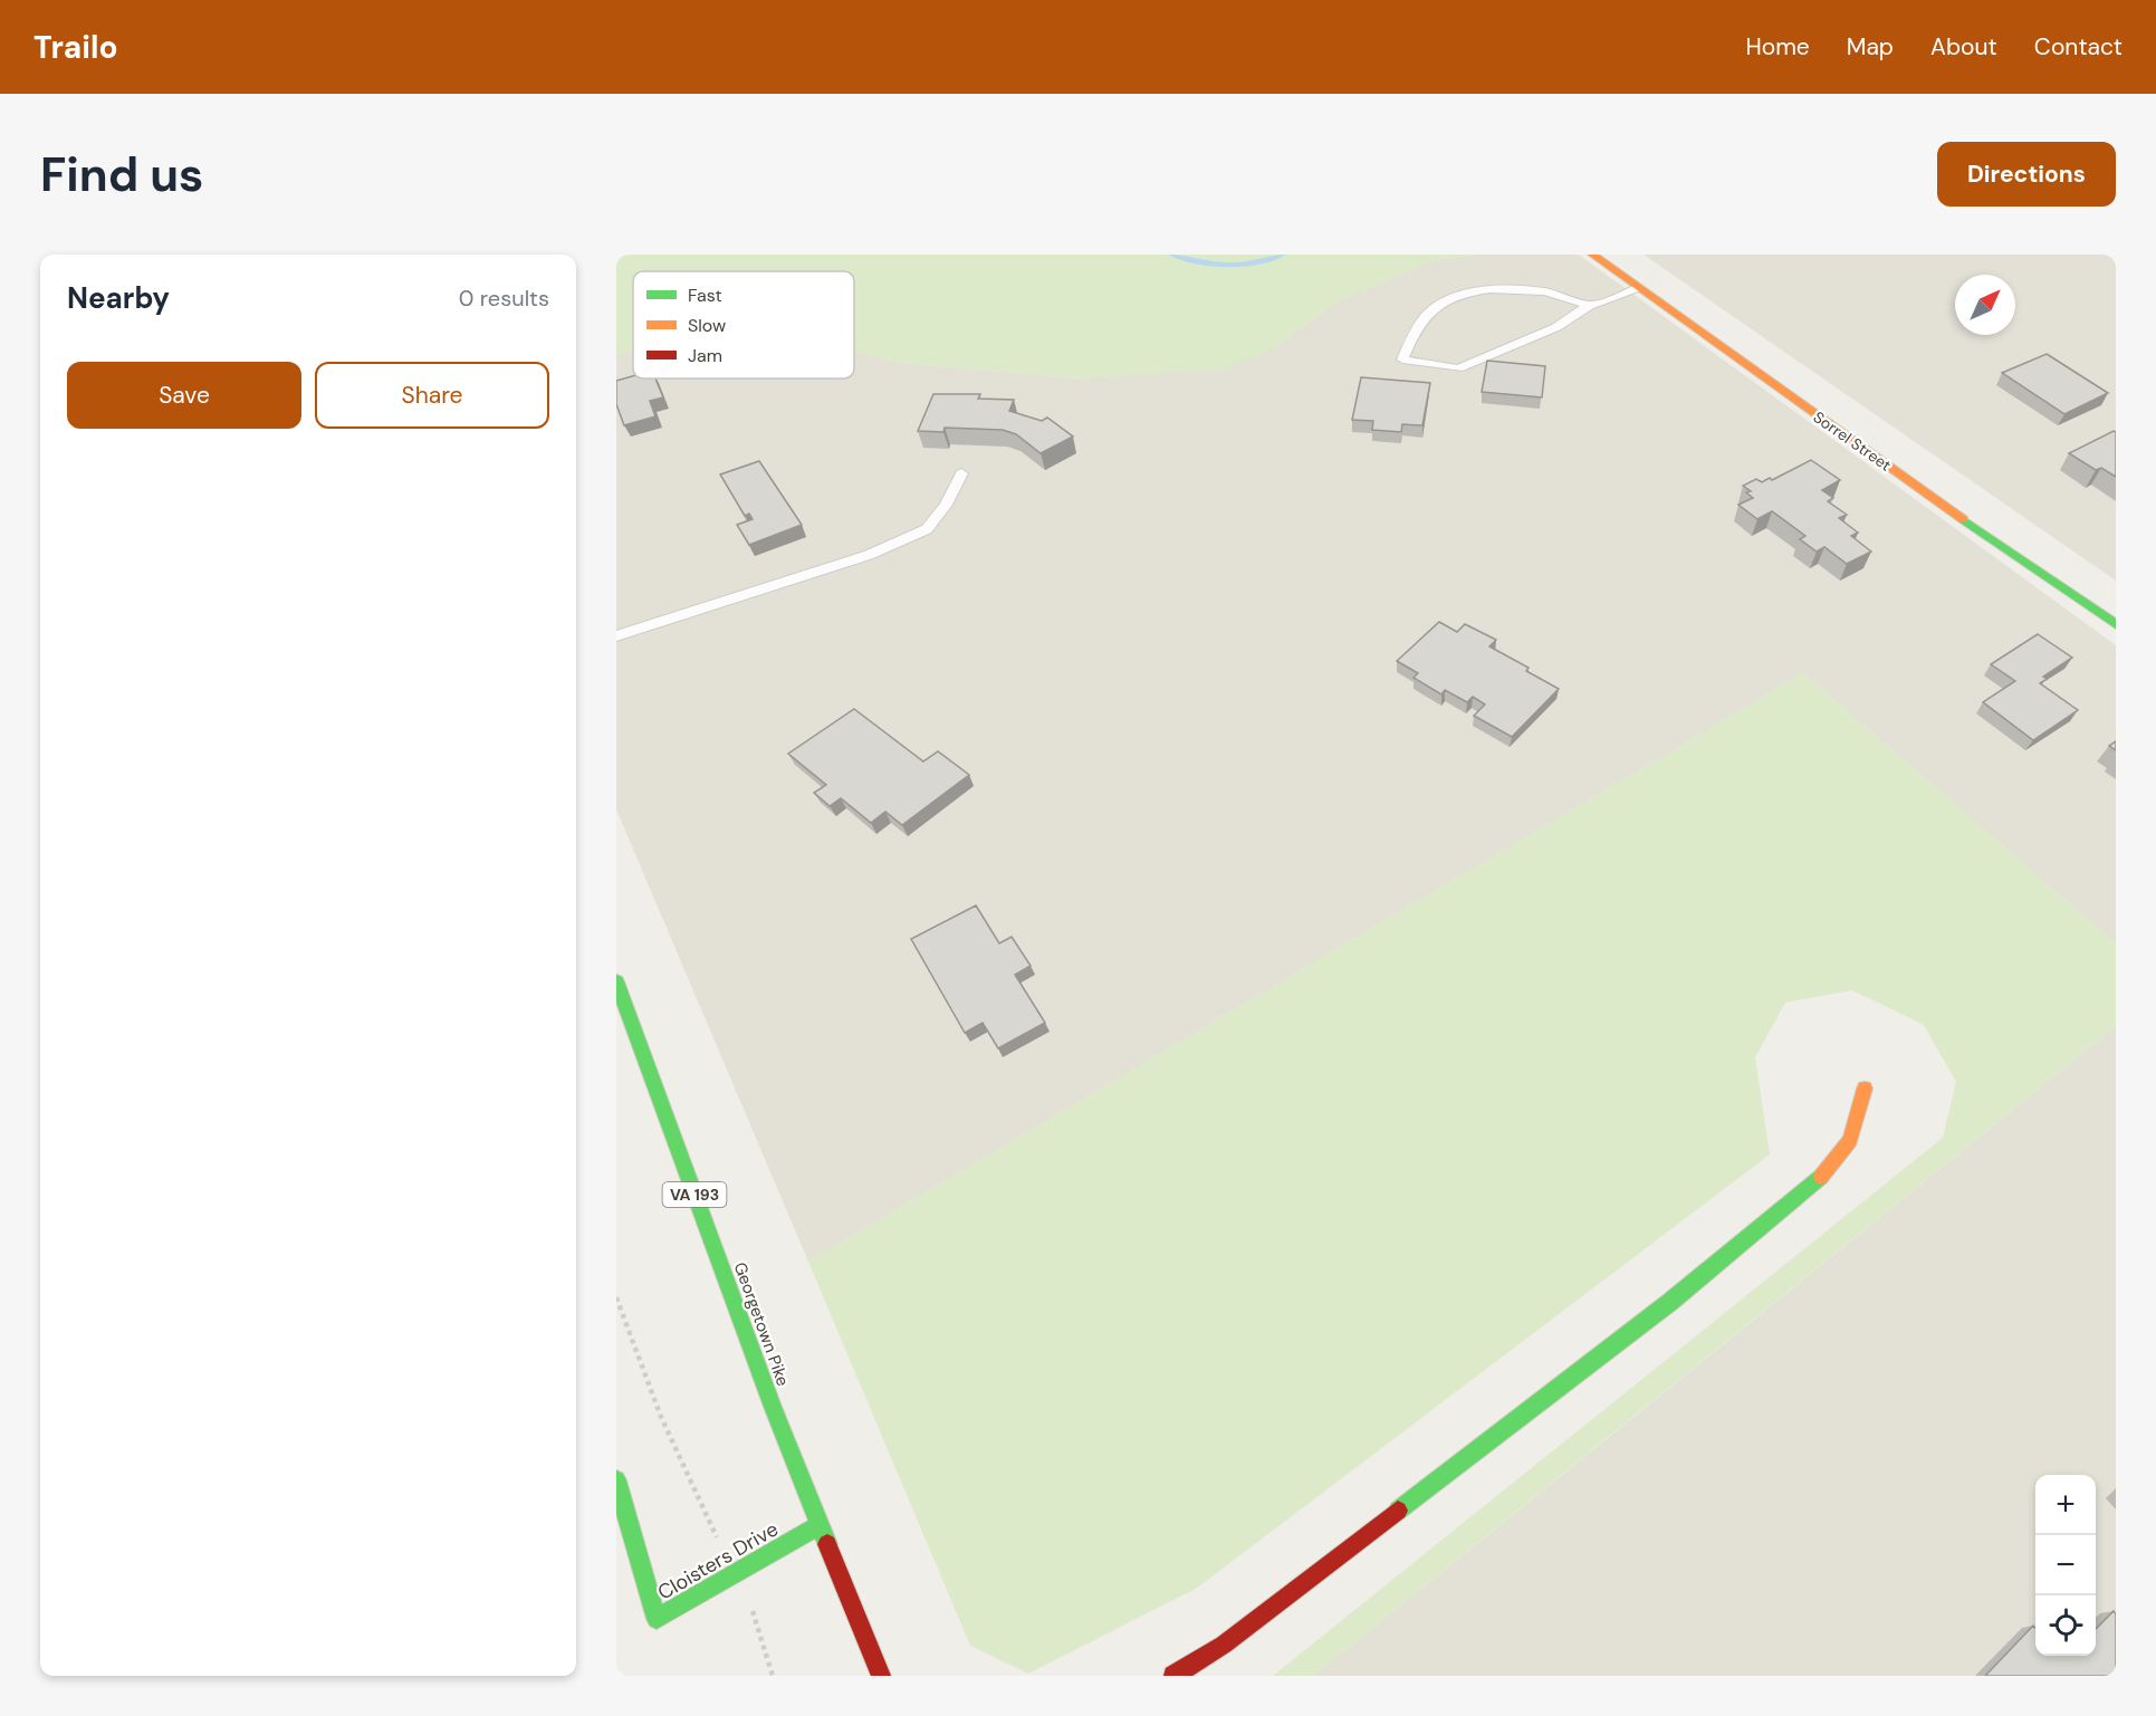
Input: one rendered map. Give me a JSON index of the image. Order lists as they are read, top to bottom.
{
  "streets": {
    "street": [
      "Sorrel Street",
      "VA 193",
      "Georgetown Pike",
      "Cloisters Drive"
    ]
  },
  "crossings": [
    ["Georgetown Pike", "Cloisters Drive"]
  ],
  "legend": ["Fast", "Slow", "Jam"],
  "north": "top right",
  "page": {
    "header": "Trailo",
    "nav": [
      "Home",
      "Map",
      "About",
      "Contact"
    ],
    "buttons": [
      "Directions",
      ["Save", "Share"]
    ],
    "title": "Find us",
    "heading": ["Nearby", "0 results"],
    "map_buttons": ["+", "−"]
  }
}
